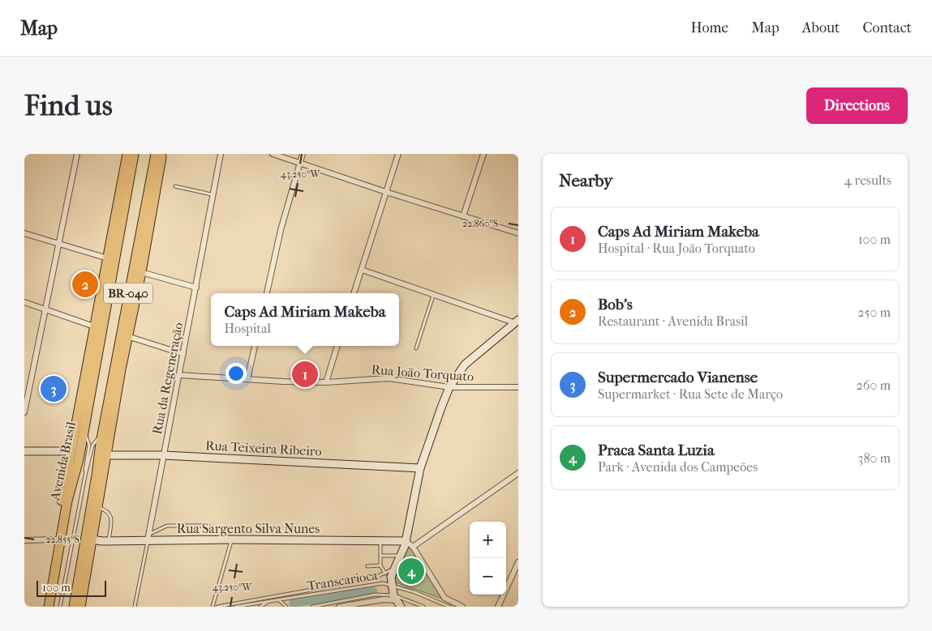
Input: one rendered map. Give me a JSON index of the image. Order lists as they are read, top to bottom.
{
  "streets": {
    "highway": ["BR-040", "Avenida Brasil"],
    "street": [
      "Rua João Torquato",
      "Rua da Regeneração",
      "Rua Teixeira Ribeiro",
      "Rua Sargento Silva Nunes"
    ],
    "lane": ["Transcarioca"]
  },
  "crossings": [
    ["Rua João Torquato", "Rua da Regeneração"],
    ["Rua da Regeneração", "Rua Teixeira Ribeiro"],
    ["Rua da Regeneração", "Rua Sargento Silva Nunes"]
  ],
  "scale_bar": "100 m",
  "page": {
    "header": "Map",
    "nav": [
      "Home",
      "Map",
      "About",
      "Contact"
    ],
    "buttons": "Directions",
    "title": "Find us",
    "heading": ["Nearby", "4 results"],
    "list": [
      {
        "mark": "1",
        "name": "Caps Ad Miriam Makeba",
        "note": "Hospital · Rua João Torquato",
        "value": "100 m"
      },
      {
        "mark": "2",
        "name": "Bob's",
        "note": "Restaurant · Avenida Brasil",
        "value": "250 m"
      },
      {
        "mark": "3",
        "name": "Supermercado Vianense",
        "note": "Supermarket · Rua Sete de Março",
        "value": "260 m"
      },
      {
        "mark": "4",
        "name": "Praca Santa Luzia",
        "note": "Park · Avenida dos Campeões",
        "value": "380 m"
      }
    ],
    "pins": [
      "2",
      "1",
      "3",
      "4"
    ],
    "popup": ["Caps Ad Miriam Makeba", "Hospital"],
    "map_buttons": ["+", "−"],
    "scale": "100 m"
  },
  "coordinates": ["43.250°W", "22.860°S", "22.855°S"]
}
